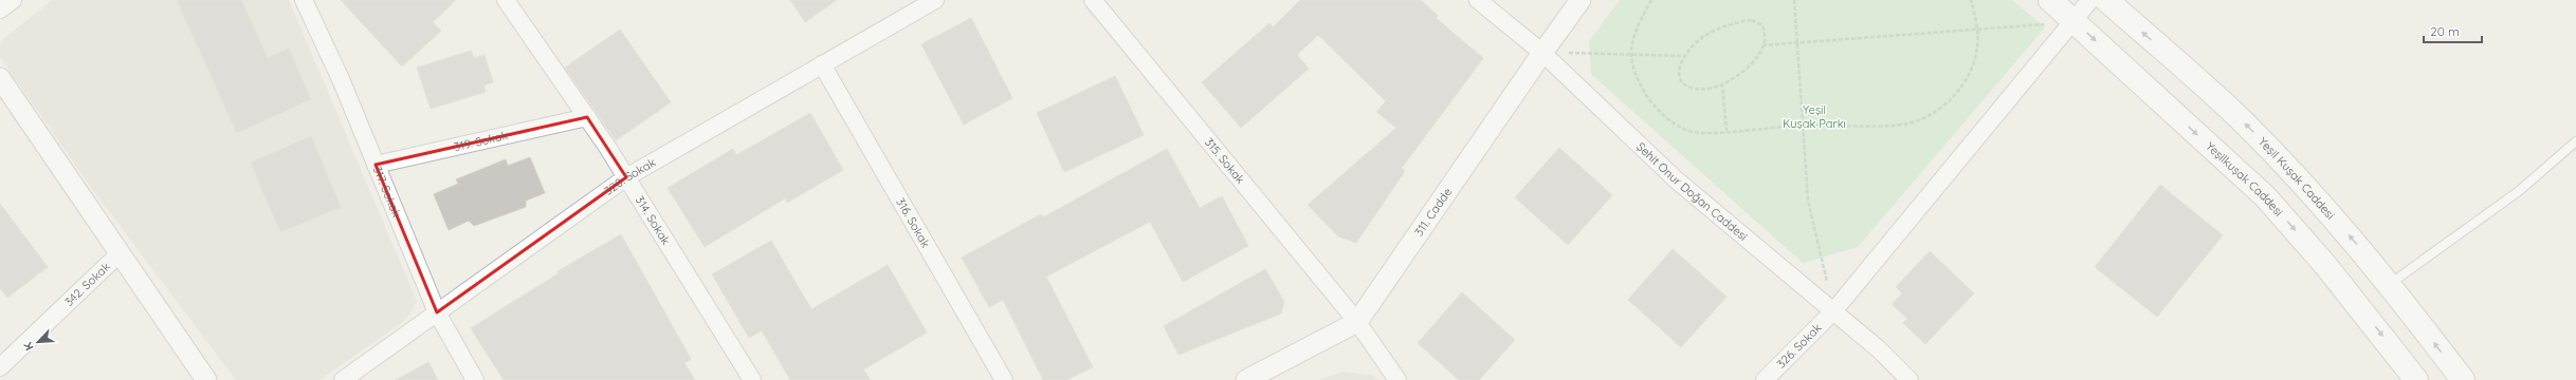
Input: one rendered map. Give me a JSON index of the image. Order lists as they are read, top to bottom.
{
  "streets": {
    "main road": ["Yeşil Kuşak Caddesi", "Yeşilkuşak Caddesi"],
    "street": [
      "319. Sokak",
      "315. Sokak",
      "320. Sokak",
      "317. Sokak",
      "Şehit Onur Doğan Caddesi",
      "311. Cadde",
      "314. Sokak",
      "316. Sokak",
      "342. Sokak",
      "326. Sokak"
    ]
  },
  "crossings": [
    ["319. Sokak", "317. Sokak"],
    ["319. Sokak", "314. Sokak"],
    ["315. Sokak", "311. Cadde"],
    ["320. Sokak", "317. Sokak"],
    ["320. Sokak", "314. Sokak"],
    ["320. Sokak", "316. Sokak"],
    ["Yeşilkuşak Caddesi", "326. Sokak"],
    ["Şehit Onur Doğan Caddesi", "311. Cadde"],
    ["Şehit Onur Doğan Caddesi", "326. Sokak"]
  ],
  "one_way": ["Yeşil Kuşak Caddesi", "Yeşilkuşak Caddesi"],
  "parks": ["Yeşil Kuşak Parkı"],
  "scale_bar": "20 m",
  "north": "bottom left"
}
